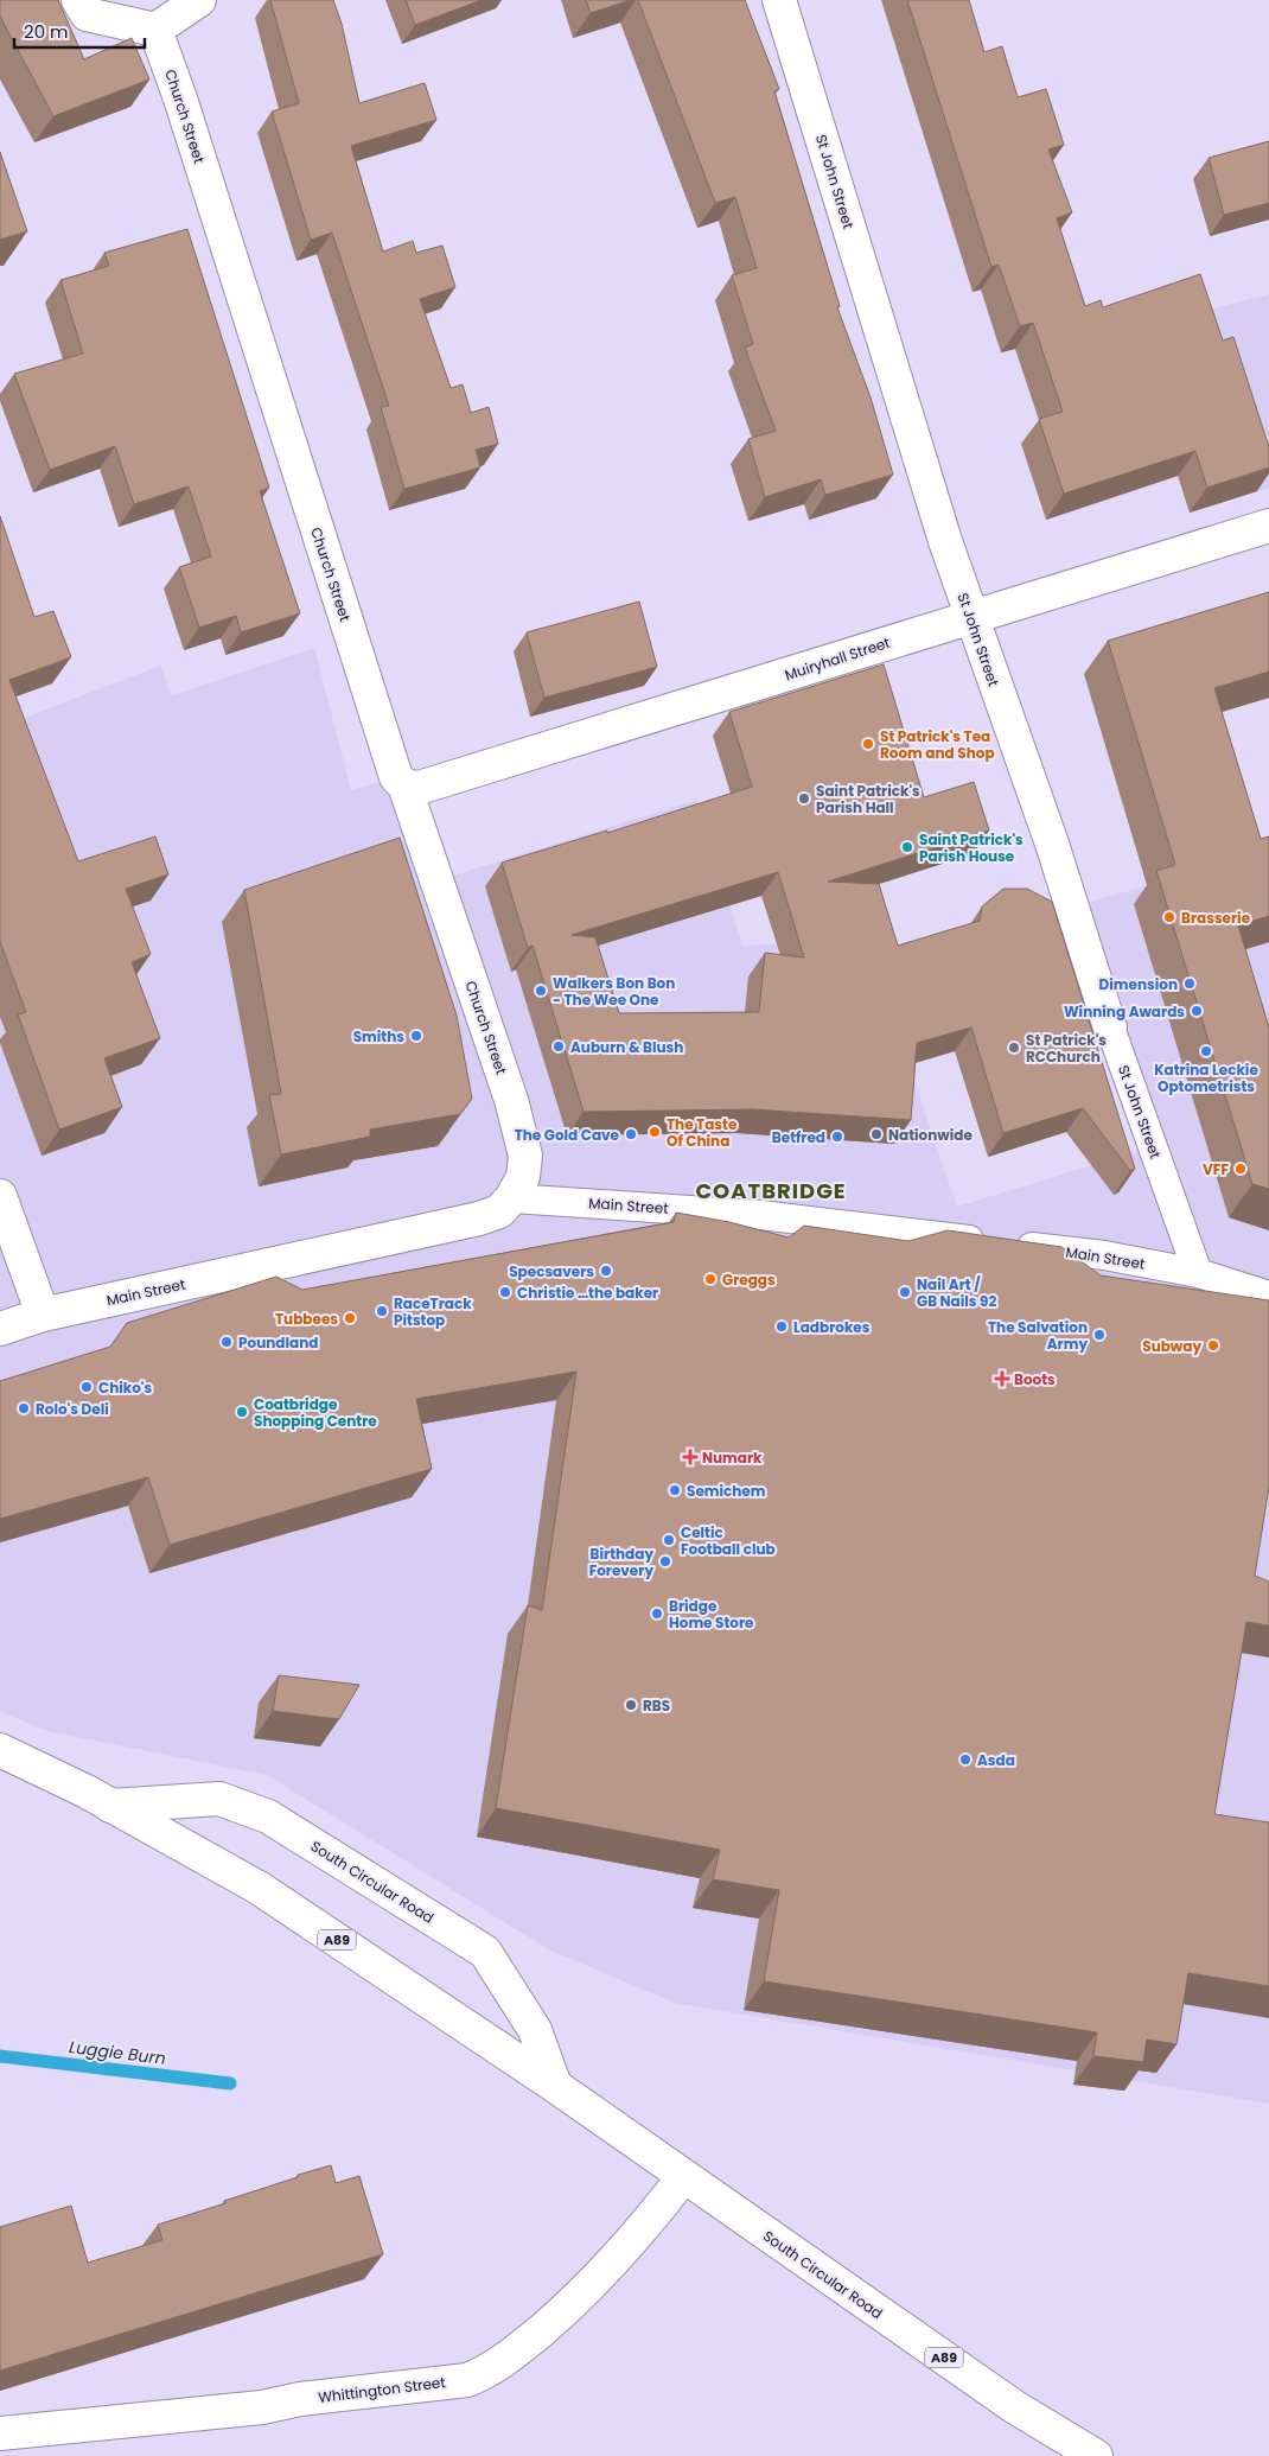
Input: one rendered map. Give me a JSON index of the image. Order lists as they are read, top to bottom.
{
  "streets": {
    "street": [
      "Church Street",
      "St John Street",
      "Muiryhall Street",
      "Main Street",
      "South Circular Road",
      "A89",
      "Whittington Street"
    ]
  },
  "crossings": [
    ["Church Street", "Muiryhall Street"],
    ["Church Street", "Main Street"],
    ["St John Street", "Muiryhall Street"],
    ["St John Street", "Main Street"],
    ["South Circular Road", "Whittington Street"]
  ],
  "districts": ["COATBRIDGE"],
  "water": ["Luggie Burn"],
  "places": {
    "other": [
      "St Patrick's Tea Room and Shop",
      "Saint Patrick's Parish Hall",
      "Saint Patrick's Parish House",
      "Brasserie",
      "Dimension",
      "Walkers Bon Bon - The Wee One",
      "Winning Awards",
      "Smiths",
      "Auburn & Blush",
      "St Patrick's RCChurch",
      "Katrina Leckie Optometrists",
      "The Taste Of China",
      "The Gold Cave",
      "Nationwide",
      "Betfred",
      "VFF",
      "Specsavers",
      "Greggs",
      "Christie …the baker",
      "Nail Art / GB Nails 92",
      "RaceTrack Pitstop",
      "Tubbees",
      "Ladbrokes",
      "The Salvation Army",
      "Poundland",
      "Subway",
      "Chiko's",
      "Rolo's Deli",
      "Coatbridge Shopping Centre",
      "Semichem",
      "Celtic Football club",
      "Birthday Forevery",
      "Bridge Home Store",
      "RBS",
      "Asda"
    ],
    "health": ["Boots", "Numark"]
  },
  "scale_bar": "20 m"
}
